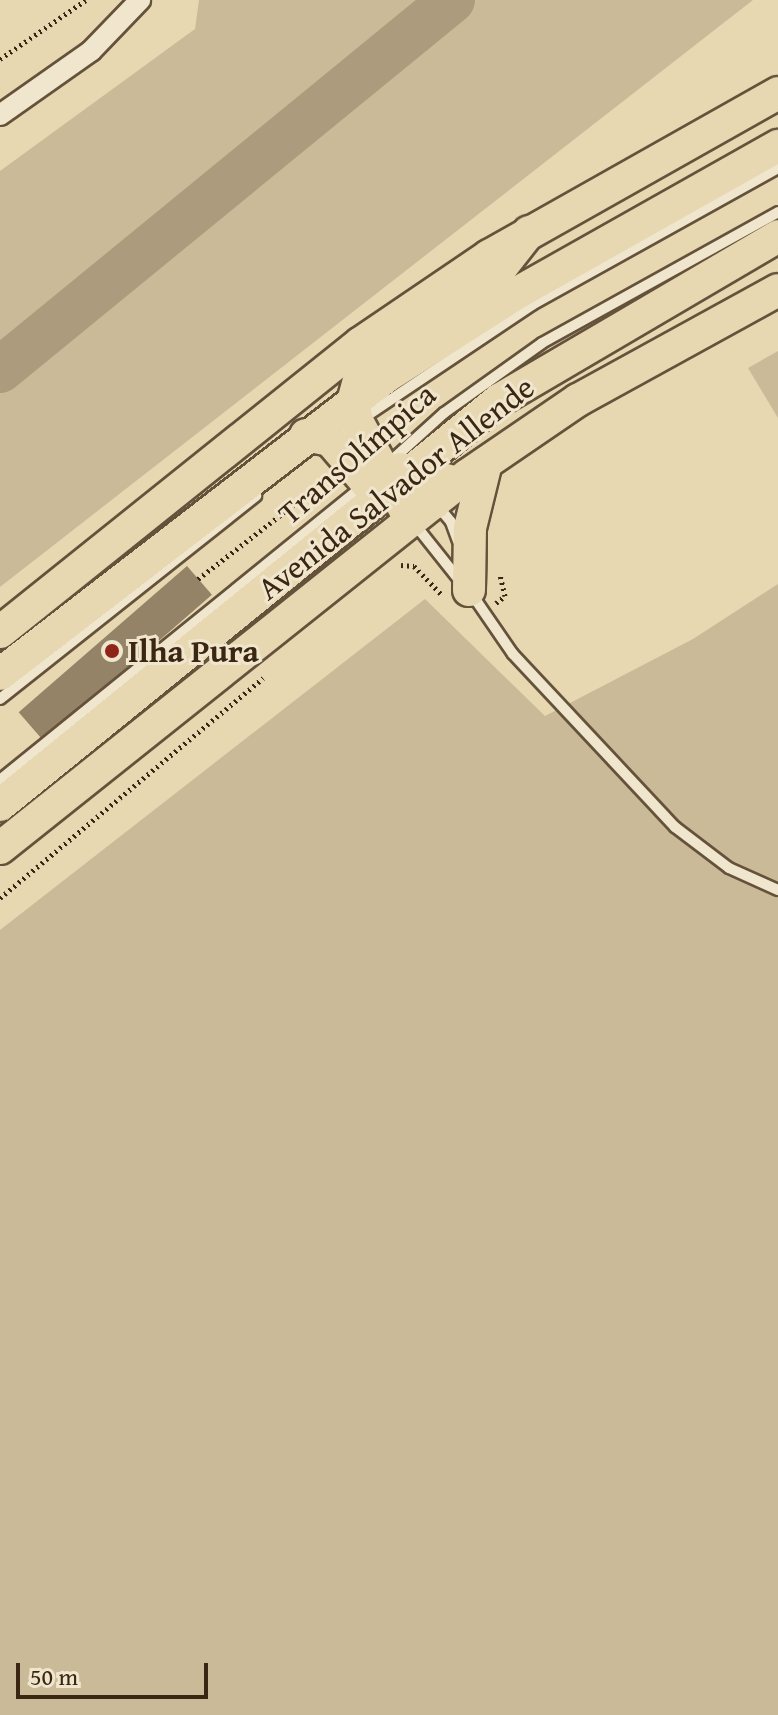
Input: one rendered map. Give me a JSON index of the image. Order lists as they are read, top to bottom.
{
  "streets": {
    "main road": ["Avenida Salvador Allende"],
    "lane": ["TransOlímpica"]
  },
  "crossings": [
    ["TransOlímpica", "Avenida Salvador Allende"]
  ],
  "places": ["Ilha Pura"],
  "scale_bar": "50 m"
}
